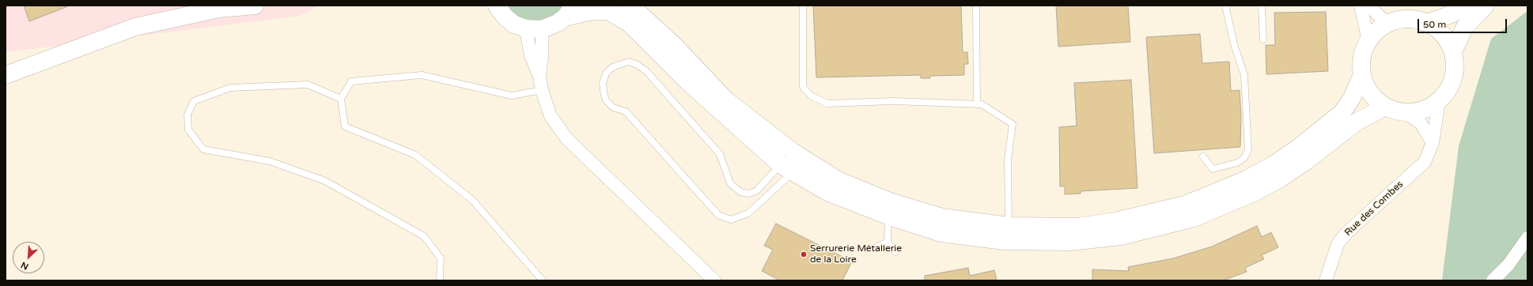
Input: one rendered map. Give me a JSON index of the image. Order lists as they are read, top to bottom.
{
  "streets": {
    "street": ["Rue des Combes"]
  },
  "places": ["Serrurerie Métallerie de la Loire"],
  "scale_bar": "50 m",
  "north": "bottom left"
}
